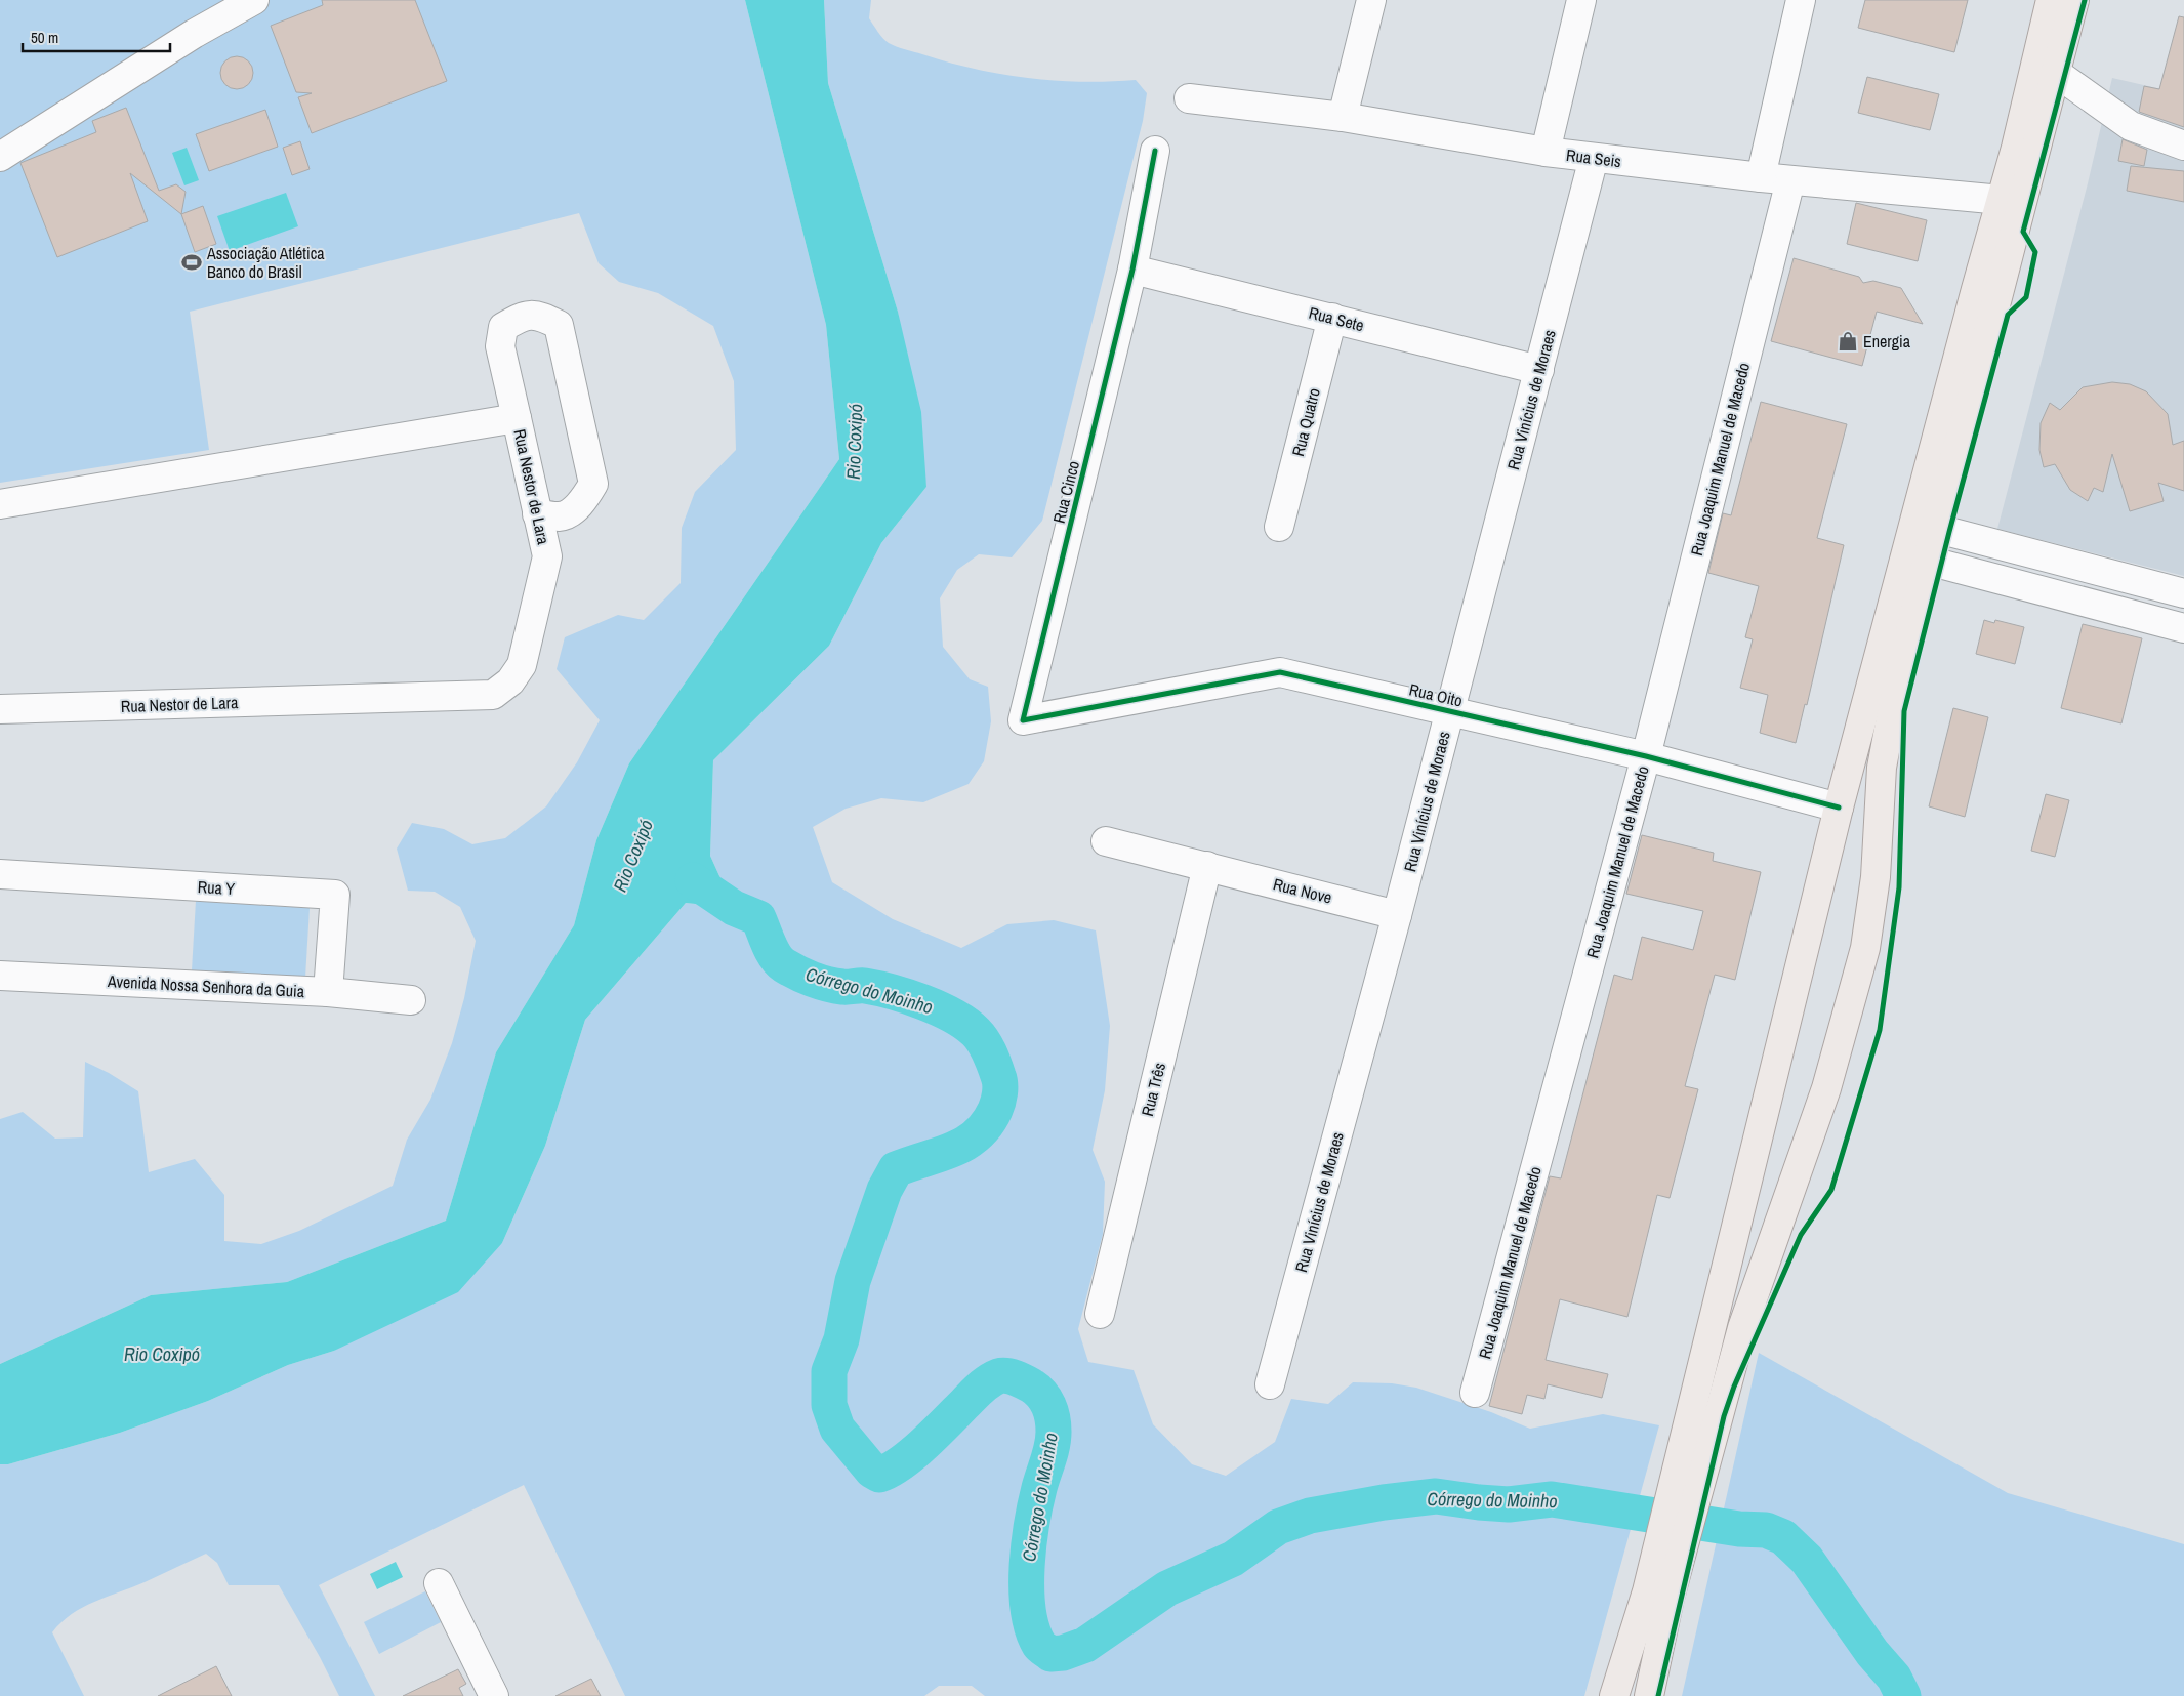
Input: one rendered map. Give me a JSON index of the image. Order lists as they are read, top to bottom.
{
  "streets": {
    "street": [
      "Rua Seis",
      "Rua Sete",
      "Rua Vinícius de Moraes",
      "Rua Quatro",
      "Rua Joaquim Manuel de Macedo",
      "Rua Nestor de Lara",
      "Rua Cinco",
      "Rua Oito",
      "Rua Y",
      "Rua Nove",
      "Avenida Nossa Senhora da Guia",
      "Rua Três"
    ]
  },
  "crossings": [
    ["Rua Seis", "Rua Vinícius de Moraes"],
    ["Rua Seis", "Rua Joaquim Manuel de Macedo"],
    ["Rua Sete", "Rua Vinícius de Moraes"],
    ["Rua Sete", "Rua Quatro"],
    ["Rua Sete", "Rua Cinco"],
    ["Rua Vinícius de Moraes", "Rua Oito"],
    ["Rua Vinícius de Moraes", "Rua Nove"],
    ["Rua Joaquim Manuel de Macedo", "Rua Oito"],
    ["Rua Cinco", "Rua Oito"],
    ["Rua Y", "Avenida Nossa Senhora da Guia"],
    ["Rua Nove", "Rua Três"]
  ],
  "water": ["Rio Coxipó", "Córrego do Moinho"],
  "places": {
    "sports": ["Associação Atlética Banco do Brasil"],
    "shop": ["Energia"]
  },
  "scale_bar": "50 m"
}
